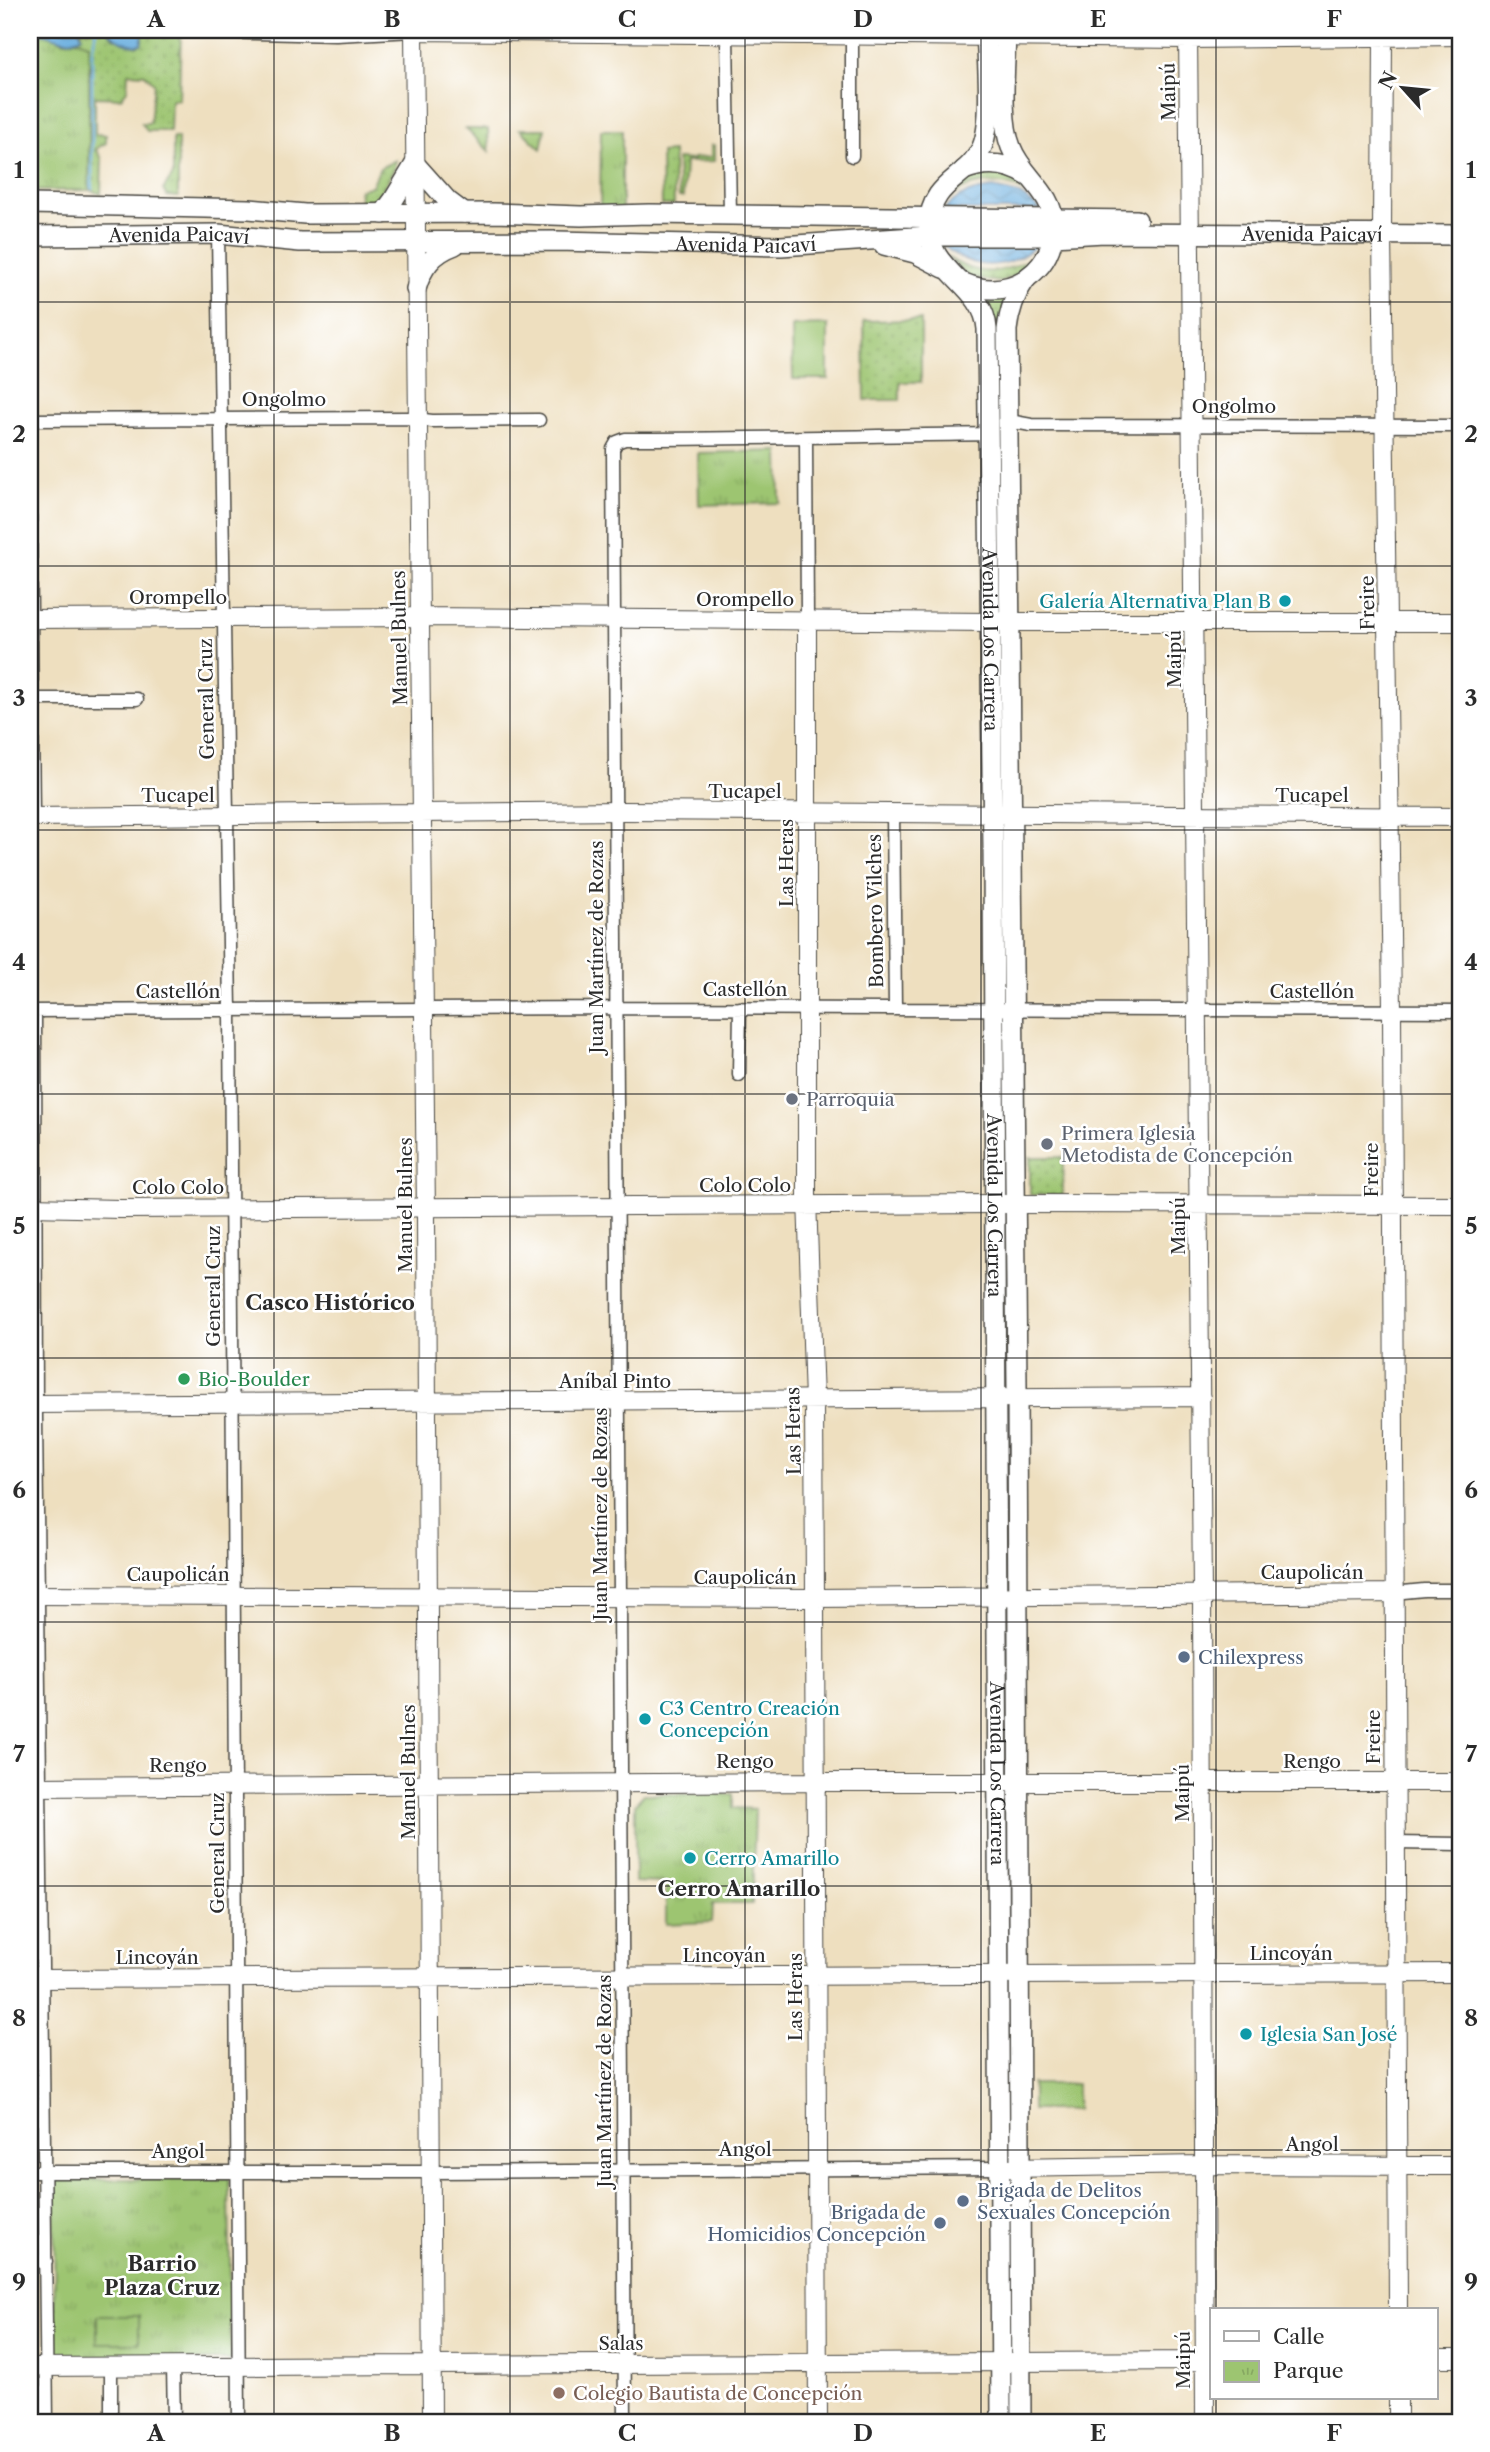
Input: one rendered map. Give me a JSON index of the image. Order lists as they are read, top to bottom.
{
  "streets": {
    "main road": ["Avenida Paicaví", "Avenida Los Carrera"],
    "street": [
      "Maipú",
      "Ongolmo",
      "Orompello",
      "Freire",
      "Manuel Bulnes",
      "General Cruz",
      "Tucapel",
      "Las Heras",
      "Bombero Vilches",
      "Juan Martínez de Rozas",
      "Castellón",
      "Colo Colo",
      "Aníbal Pinto",
      "Caupolicán",
      "Rengo",
      "Lincoyán",
      "Angol",
      "Salas"
    ]
  },
  "crossings": [
    ["Maipú", "Avenida Paicaví"],
    ["Maipú", "Ongolmo"],
    ["Maipú", "Orompello"],
    ["Maipú", "Tucapel"],
    ["Maipú", "Castellón"],
    ["Maipú", "Colo Colo"],
    ["Maipú", "Aníbal Pinto"],
    ["Maipú", "Caupolicán"],
    ["Maipú", "Rengo"],
    ["Maipú", "Lincoyán"],
    ["Maipú", "Angol"],
    ["Maipú", "Salas"],
    ["Avenida Paicaví", "Freire"],
    ["Avenida Paicaví", "Manuel Bulnes"],
    ["Avenida Paicaví", "Avenida Los Carrera"],
    ["Avenida Paicaví", "General Cruz"],
    ["Ongolmo", "Freire"],
    ["Ongolmo", "Manuel Bulnes"],
    ["Ongolmo", "Avenida Los Carrera"],
    ["Ongolmo", "General Cruz"],
    ["Orompello", "Freire"],
    ["Orompello", "Manuel Bulnes"],
    ["Orompello", "Avenida Los Carrera"],
    ["Orompello", "General Cruz"],
    ["Orompello", "Las Heras"],
    ["Orompello", "Juan Martínez de Rozas"],
    ["Freire", "Tucapel"],
    ["Freire", "Castellón"],
    ["Freire", "Colo Colo"],
    ["Freire", "Caupolicán"],
    ["Freire", "Rengo"],
    ["Freire", "Lincoyán"],
    ["Freire", "Angol"],
    ["Manuel Bulnes", "Tucapel"],
    ["Manuel Bulnes", "Castellón"],
    ["Manuel Bulnes", "Colo Colo"],
    ["Manuel Bulnes", "Aníbal Pinto"],
    ["Manuel Bulnes", "Caupolicán"],
    ["Manuel Bulnes", "Rengo"],
    ["Manuel Bulnes", "Lincoyán"],
    ["Manuel Bulnes", "Angol"],
    ["Manuel Bulnes", "Salas"],
    ["Avenida Los Carrera", "Tucapel"],
    ["Avenida Los Carrera", "Castellón"],
    ["Avenida Los Carrera", "Colo Colo"],
    ["Avenida Los Carrera", "Aníbal Pinto"],
    ["Avenida Los Carrera", "Caupolicán"],
    ["Avenida Los Carrera", "Rengo"],
    ["Avenida Los Carrera", "Lincoyán"],
    ["Avenida Los Carrera", "Angol"],
    ["Avenida Los Carrera", "Salas"],
    ["General Cruz", "Tucapel"],
    ["General Cruz", "Castellón"],
    ["General Cruz", "Colo Colo"],
    ["General Cruz", "Aníbal Pinto"],
    ["General Cruz", "Caupolicán"],
    ["General Cruz", "Rengo"],
    ["General Cruz", "Lincoyán"],
    ["General Cruz", "Angol"],
    ["General Cruz", "Salas"],
    ["Tucapel", "Las Heras"],
    ["Tucapel", "Bombero Vilches"],
    ["Tucapel", "Juan Martínez de Rozas"],
    ["Las Heras", "Juan Martínez de Rozas"],
    ["Las Heras", "Castellón"],
    ["Las Heras", "Colo Colo"],
    ["Las Heras", "Aníbal Pinto"],
    ["Las Heras", "Caupolicán"],
    ["Las Heras", "Rengo"],
    ["Las Heras", "Lincoyán"],
    ["Las Heras", "Angol"],
    ["Las Heras", "Salas"],
    ["Bombero Vilches", "Castellón"],
    ["Juan Martínez de Rozas", "Castellón"],
    ["Juan Martínez de Rozas", "Colo Colo"],
    ["Juan Martínez de Rozas", "Aníbal Pinto"],
    ["Juan Martínez de Rozas", "Caupolicán"],
    ["Juan Martínez de Rozas", "Rengo"],
    ["Juan Martínez de Rozas", "Lincoyán"],
    ["Juan Martínez de Rozas", "Angol"],
    ["Juan Martínez de Rozas", "Salas"]
  ],
  "districts": ["Casco Histórico", "Cerro Amarillo", "Barrio Plaza Cruz"],
  "places": [
    "Galería Alternativa Plan B",
    "Parroquia",
    "Primera Iglesia Metodista de Concepción",
    "Bio-Boulder",
    "Chilexpress",
    "C3 Centro Creación Concepción",
    "Cerro Amarillo",
    "Iglesia San José",
    "Brigada de Delitos Sexuales Concepción",
    "Brigada de Homicidios Concepción",
    "Colegio Bautista de Concepción"
  ],
  "legend": ["Calle", "Parque"],
  "north": "top left",
  "grid": {
    "columns": [
      "A",
      "B",
      "C",
      "D",
      "E",
      "F"
    ],
    "rows": [
      "1",
      "2",
      "3",
      "4",
      "5",
      "6",
      "7",
      "8",
      "9"
    ]
  }
}
